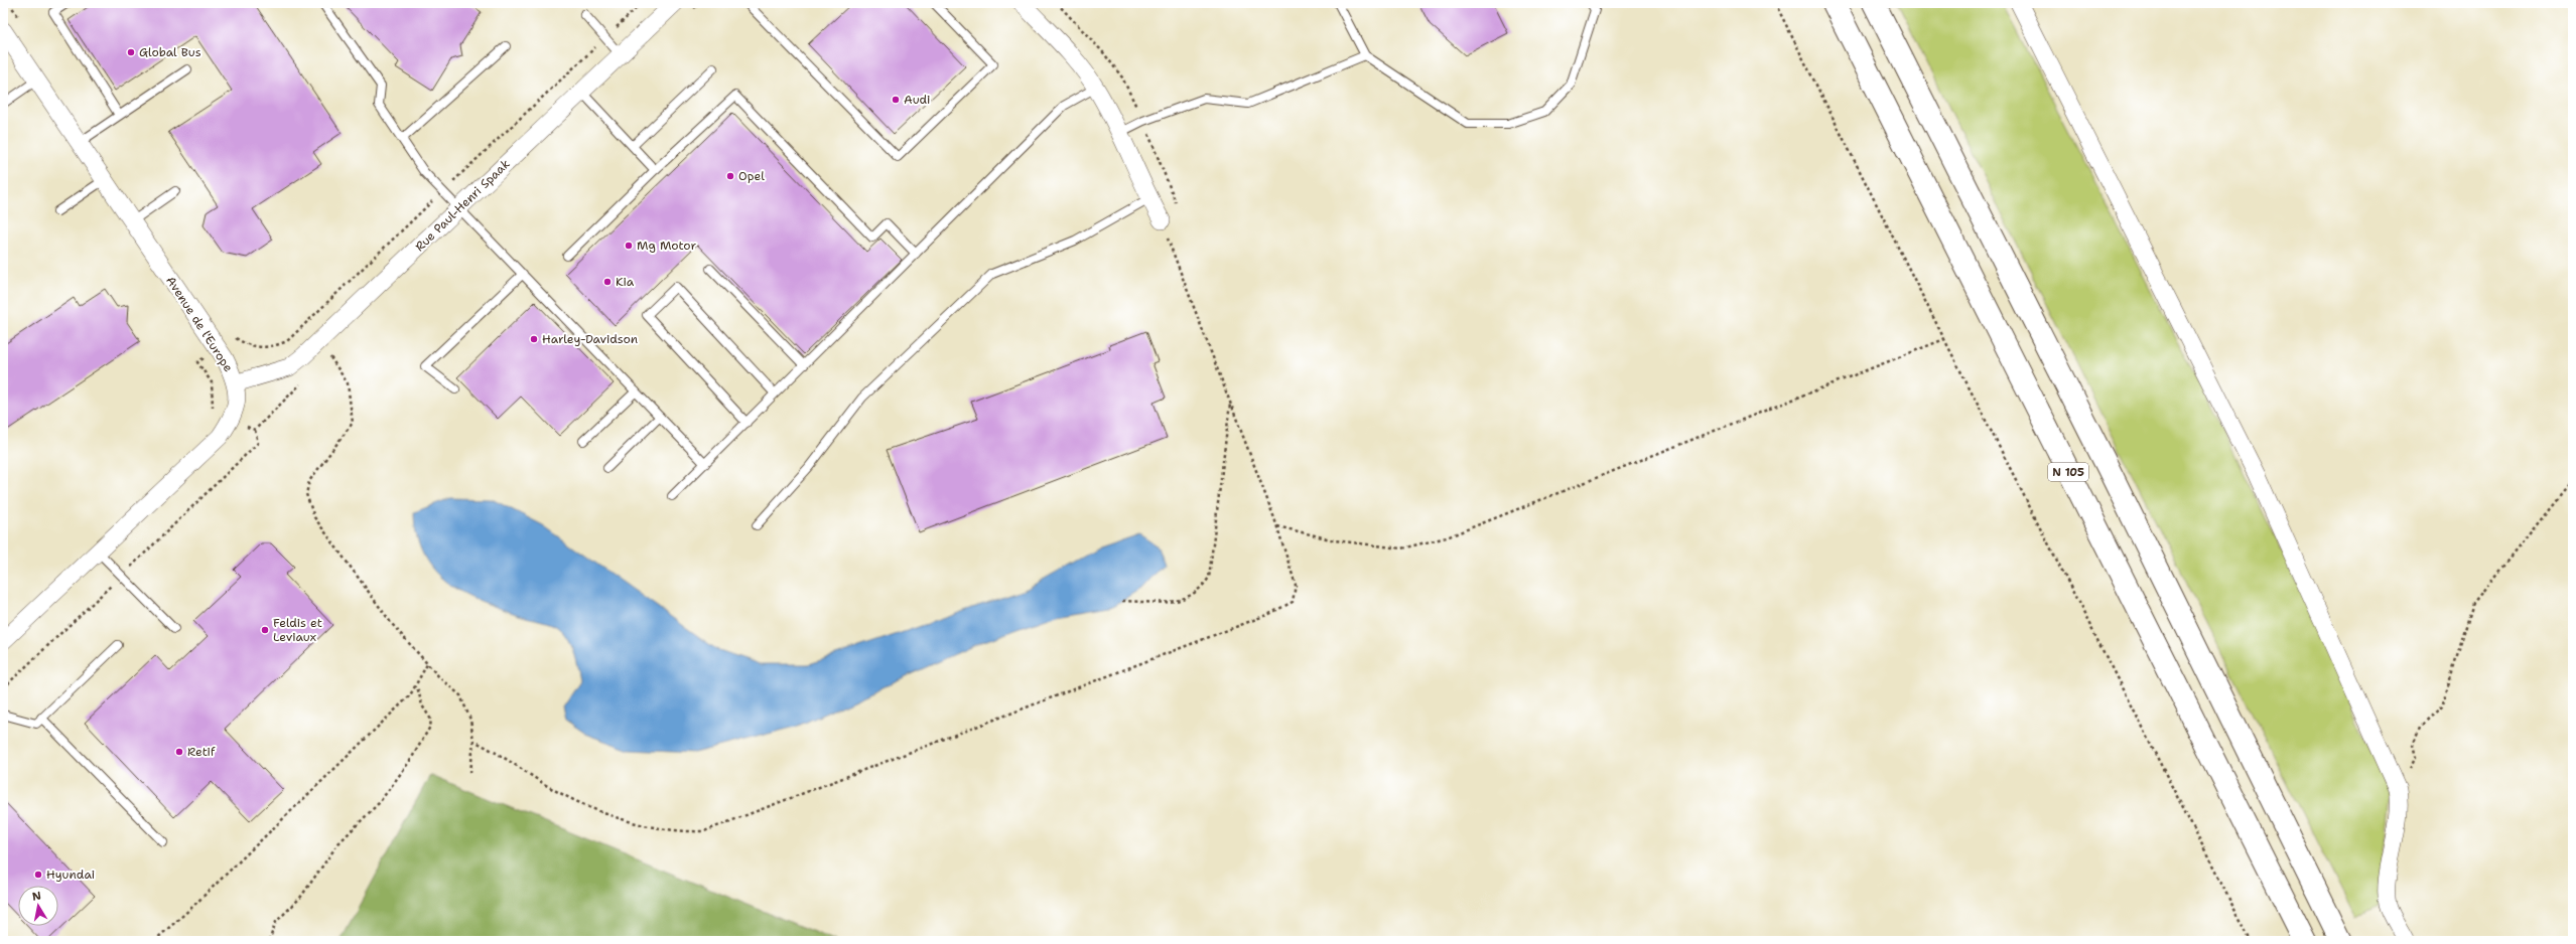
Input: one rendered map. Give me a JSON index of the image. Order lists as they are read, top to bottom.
{
  "streets": {
    "highway": ["N 105"],
    "street": ["Rue Paul-Henri Spaak", "Avenue de l'Europe"]
  },
  "crossings": [
    ["Rue Paul-Henri Spaak", "Avenue de l'Europe"]
  ],
  "places": [
    "Global Bus",
    "Audi",
    "Opel",
    "Mg Motor",
    "Kia",
    "Harley-Davidson",
    "Feldis et Leviaux",
    "Retif",
    "Hyundai"
  ],
  "north": "top"
}
